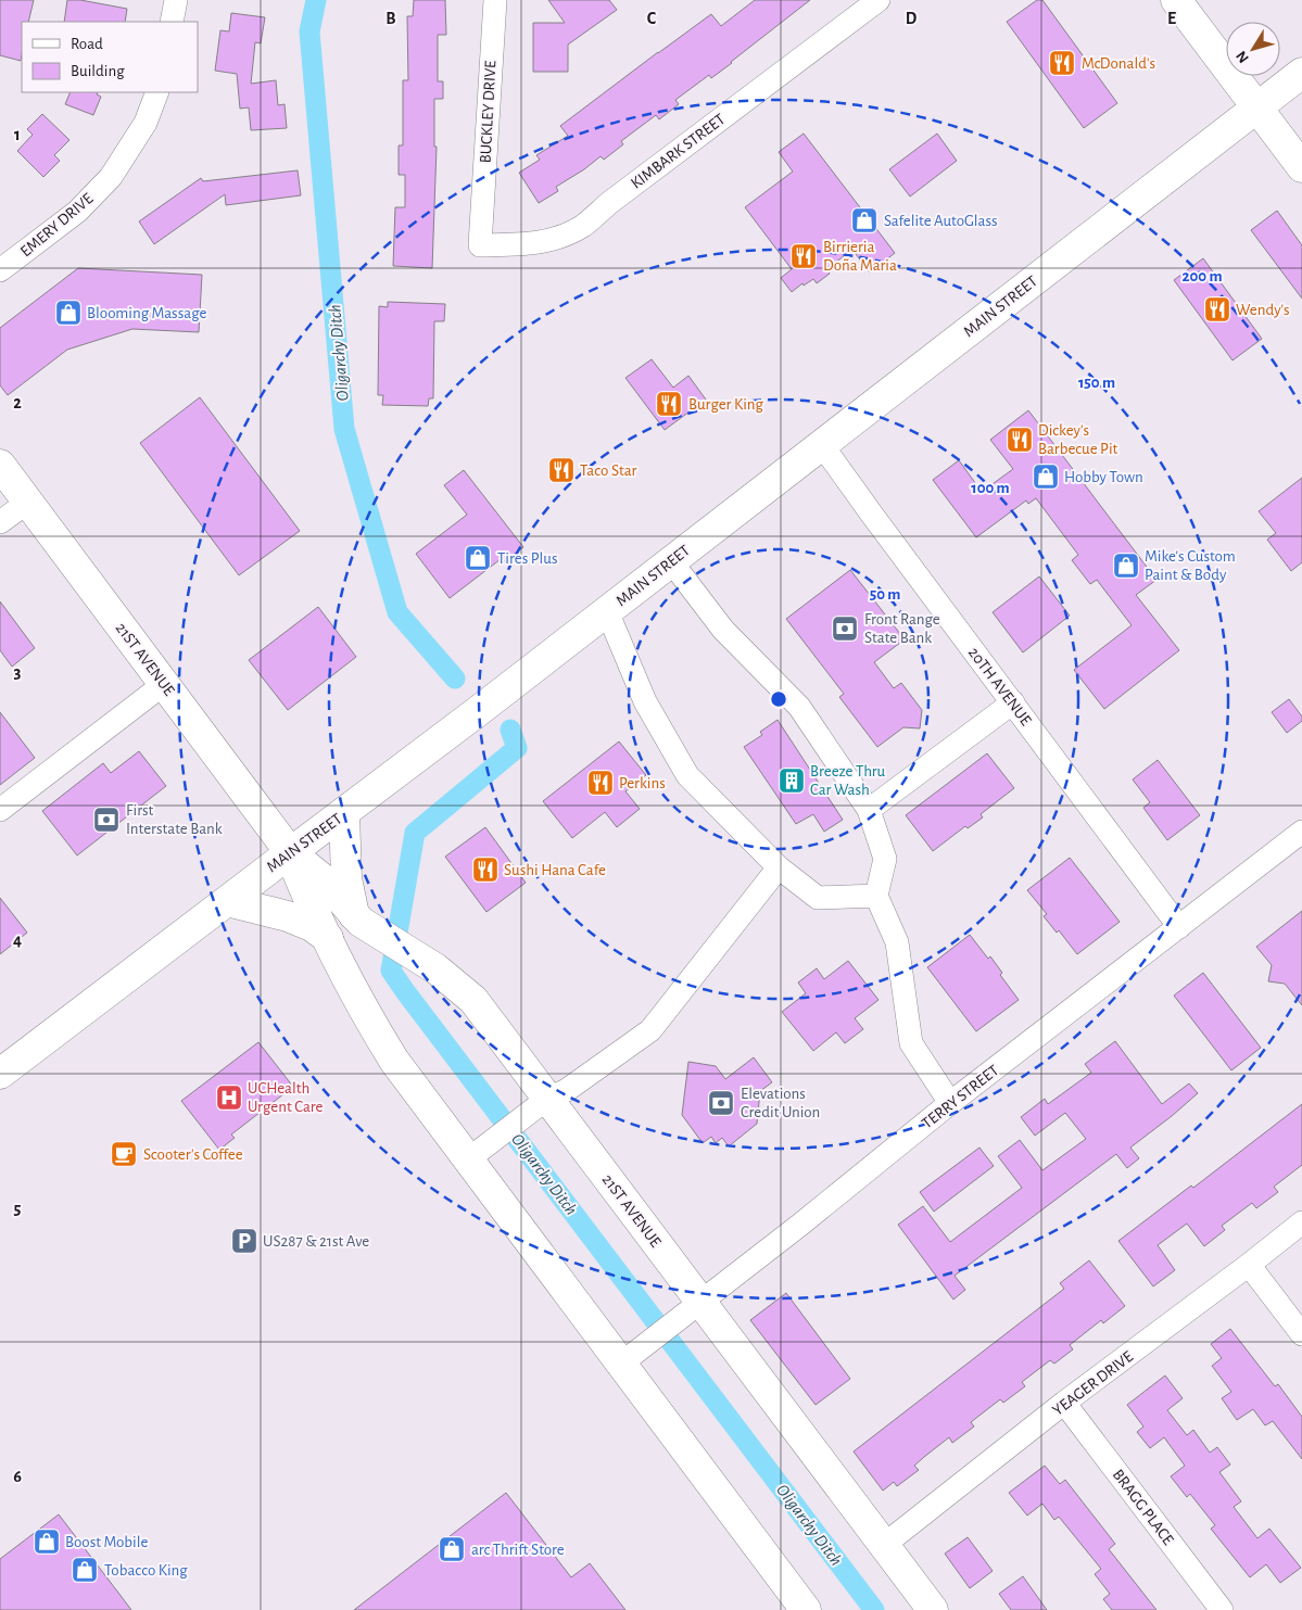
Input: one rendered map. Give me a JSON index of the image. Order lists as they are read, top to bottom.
{
  "streets": {
    "main road": ["MAIN STREET", "21ST AVENUE"],
    "street": [
      "BUCKLEY DRIVE",
      "KIMBARK STREET",
      "EMERY DRIVE",
      "20TH AVENUE",
      "TERRY STREET",
      "YEAGER DRIVE",
      "BRAGG PLACE"
    ]
  },
  "crossings": [
    ["BUCKLEY DRIVE", "KIMBARK STREET"],
    ["MAIN STREET", "21ST AVENUE"],
    ["MAIN STREET", "20TH AVENUE"],
    ["21ST AVENUE", "TERRY STREET"],
    ["21ST AVENUE", "YEAGER DRIVE"],
    ["20TH AVENUE", "TERRY STREET"],
    ["YEAGER DRIVE", "BRAGG PLACE"]
  ],
  "water": ["Oligarchy Ditch"],
  "places": {
    "restaurant": [
      "McDonald's",
      "Birrieria Doña Maria",
      "Wendy's",
      "Burger King",
      "Dickey's Barbecue Pit",
      "Taco Star",
      "Perkins",
      "Sushi Hana Cafe"
    ],
    "shop": [
      "Safelite AutoGlass",
      "Blooming Massage",
      "Hobby Town",
      "Tires Plus",
      "Mike's Custom Paint & Body",
      "Boost Mobile",
      "arc Thrift Store",
      "Tobacco King"
    ],
    "bank": ["Front Range State Bank", "First Interstate Bank", "Elevations Credit Union"],
    "building": ["Breeze Thru Car Wash"],
    "hospital": ["UCHealth Urgent Care"],
    "cafe": ["Scooter's Coffee"],
    "parking": ["US287 & 21st Ave"]
  },
  "legend": ["Road", "Building"],
  "north": "bottom left",
  "grid": {
    "columns": [
      "B",
      "C",
      "D",
      "E"
    ],
    "rows": [
      "1",
      "2",
      "3",
      "4",
      "5",
      "6"
    ]
  },
  "rings": [
    "200 m",
    "150 m",
    "100 m",
    "50 m"
  ]
}
